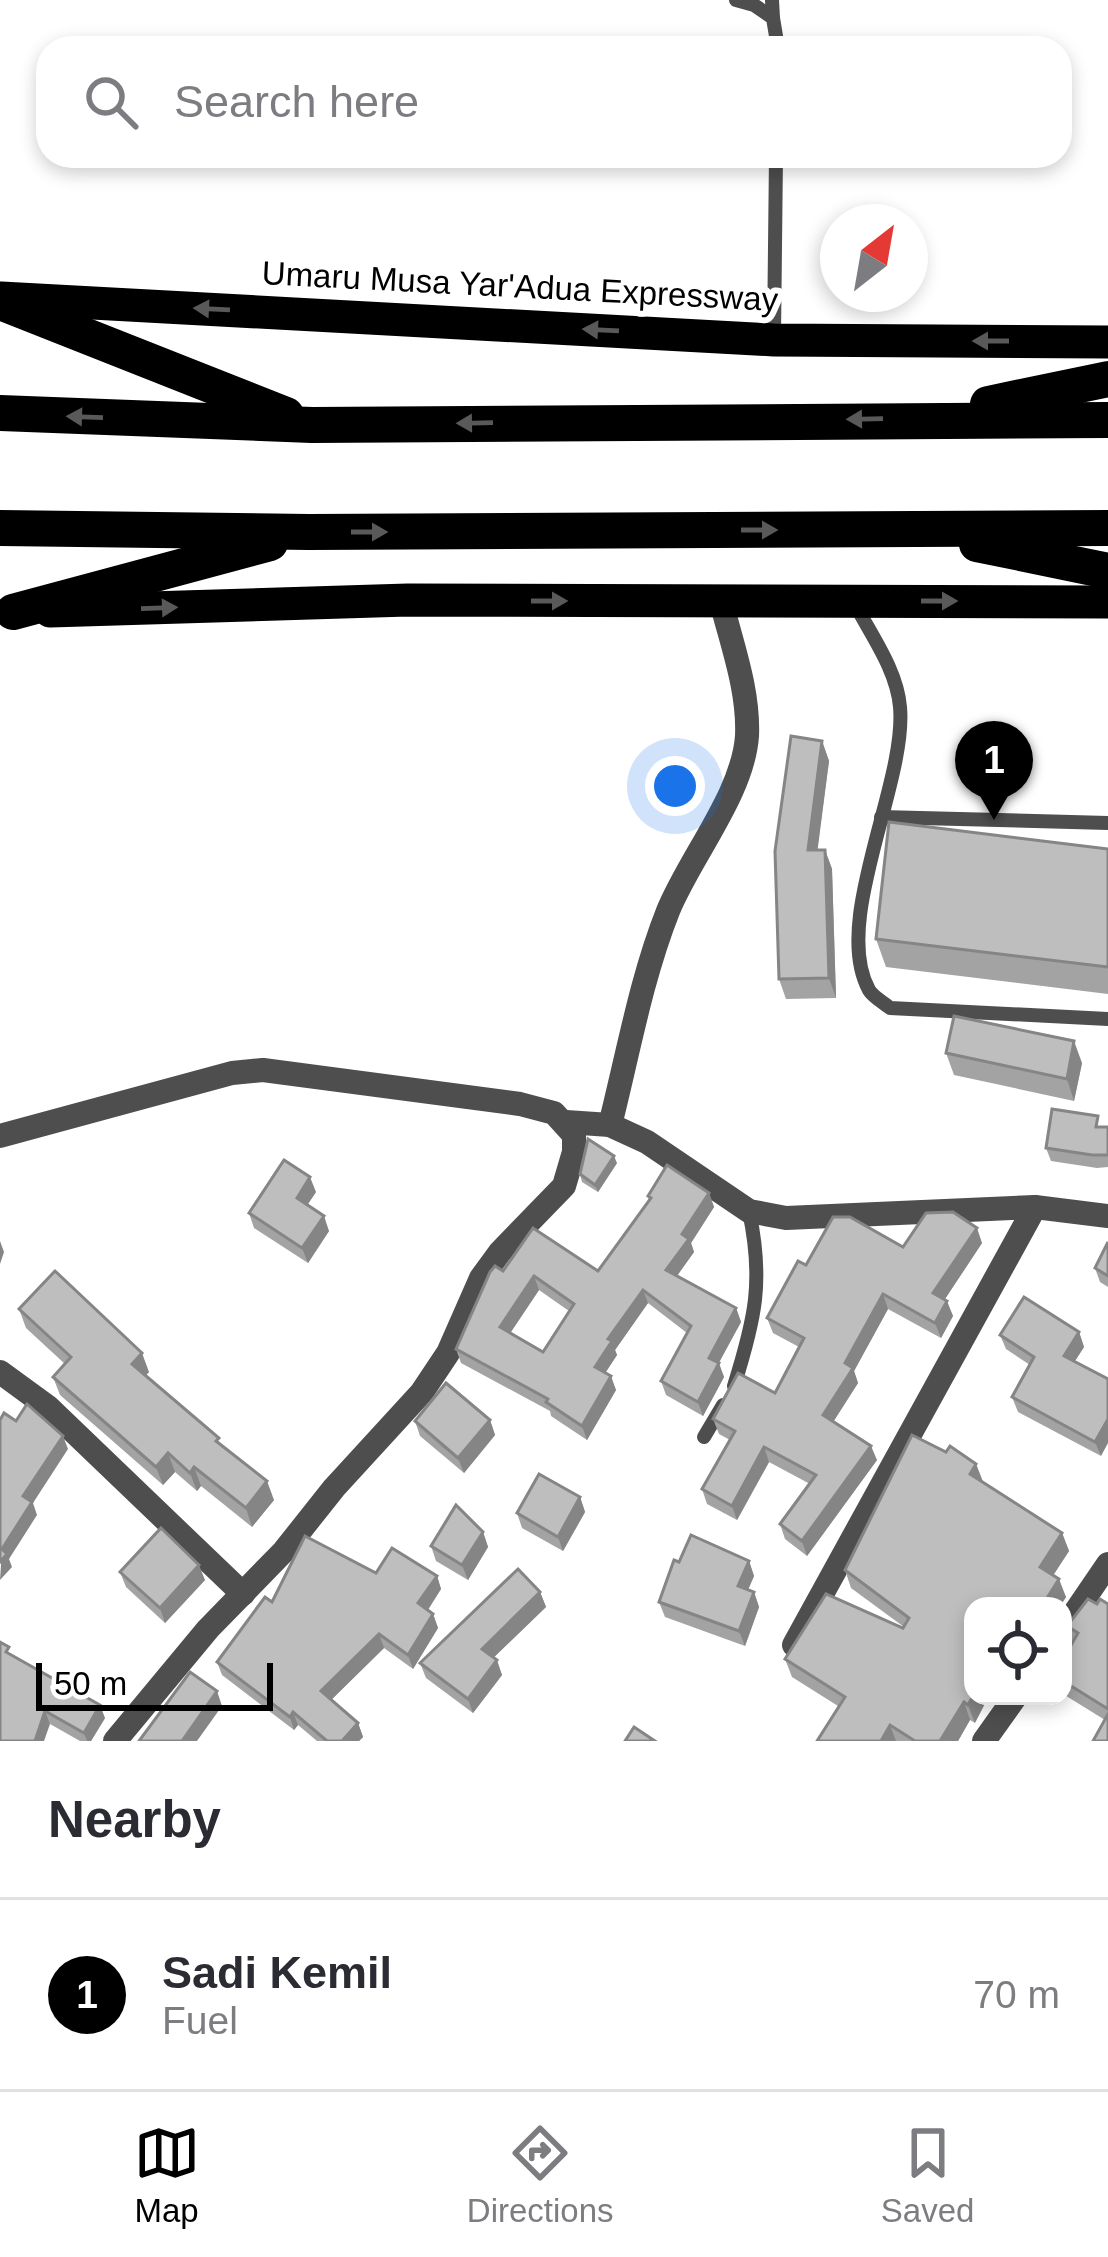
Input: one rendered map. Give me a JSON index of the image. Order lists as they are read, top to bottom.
{
  "streets": {
    "highway": ["Umaru Musa Yar'Adua Expressway"]
  },
  "scale_bar": "50 m",
  "north": "top right",
  "page": {
    "search": "Search here",
    "pins": "1",
    "scale": "50 m",
    "heading": "Nearby",
    "list": [
      {
        "mark": "1",
        "name": "Sadi Kemil",
        "note": "Fuel",
        "value": "70 m"
      }
    ],
    "nav": ["Map", "Directions", "Saved"]
  }
}
